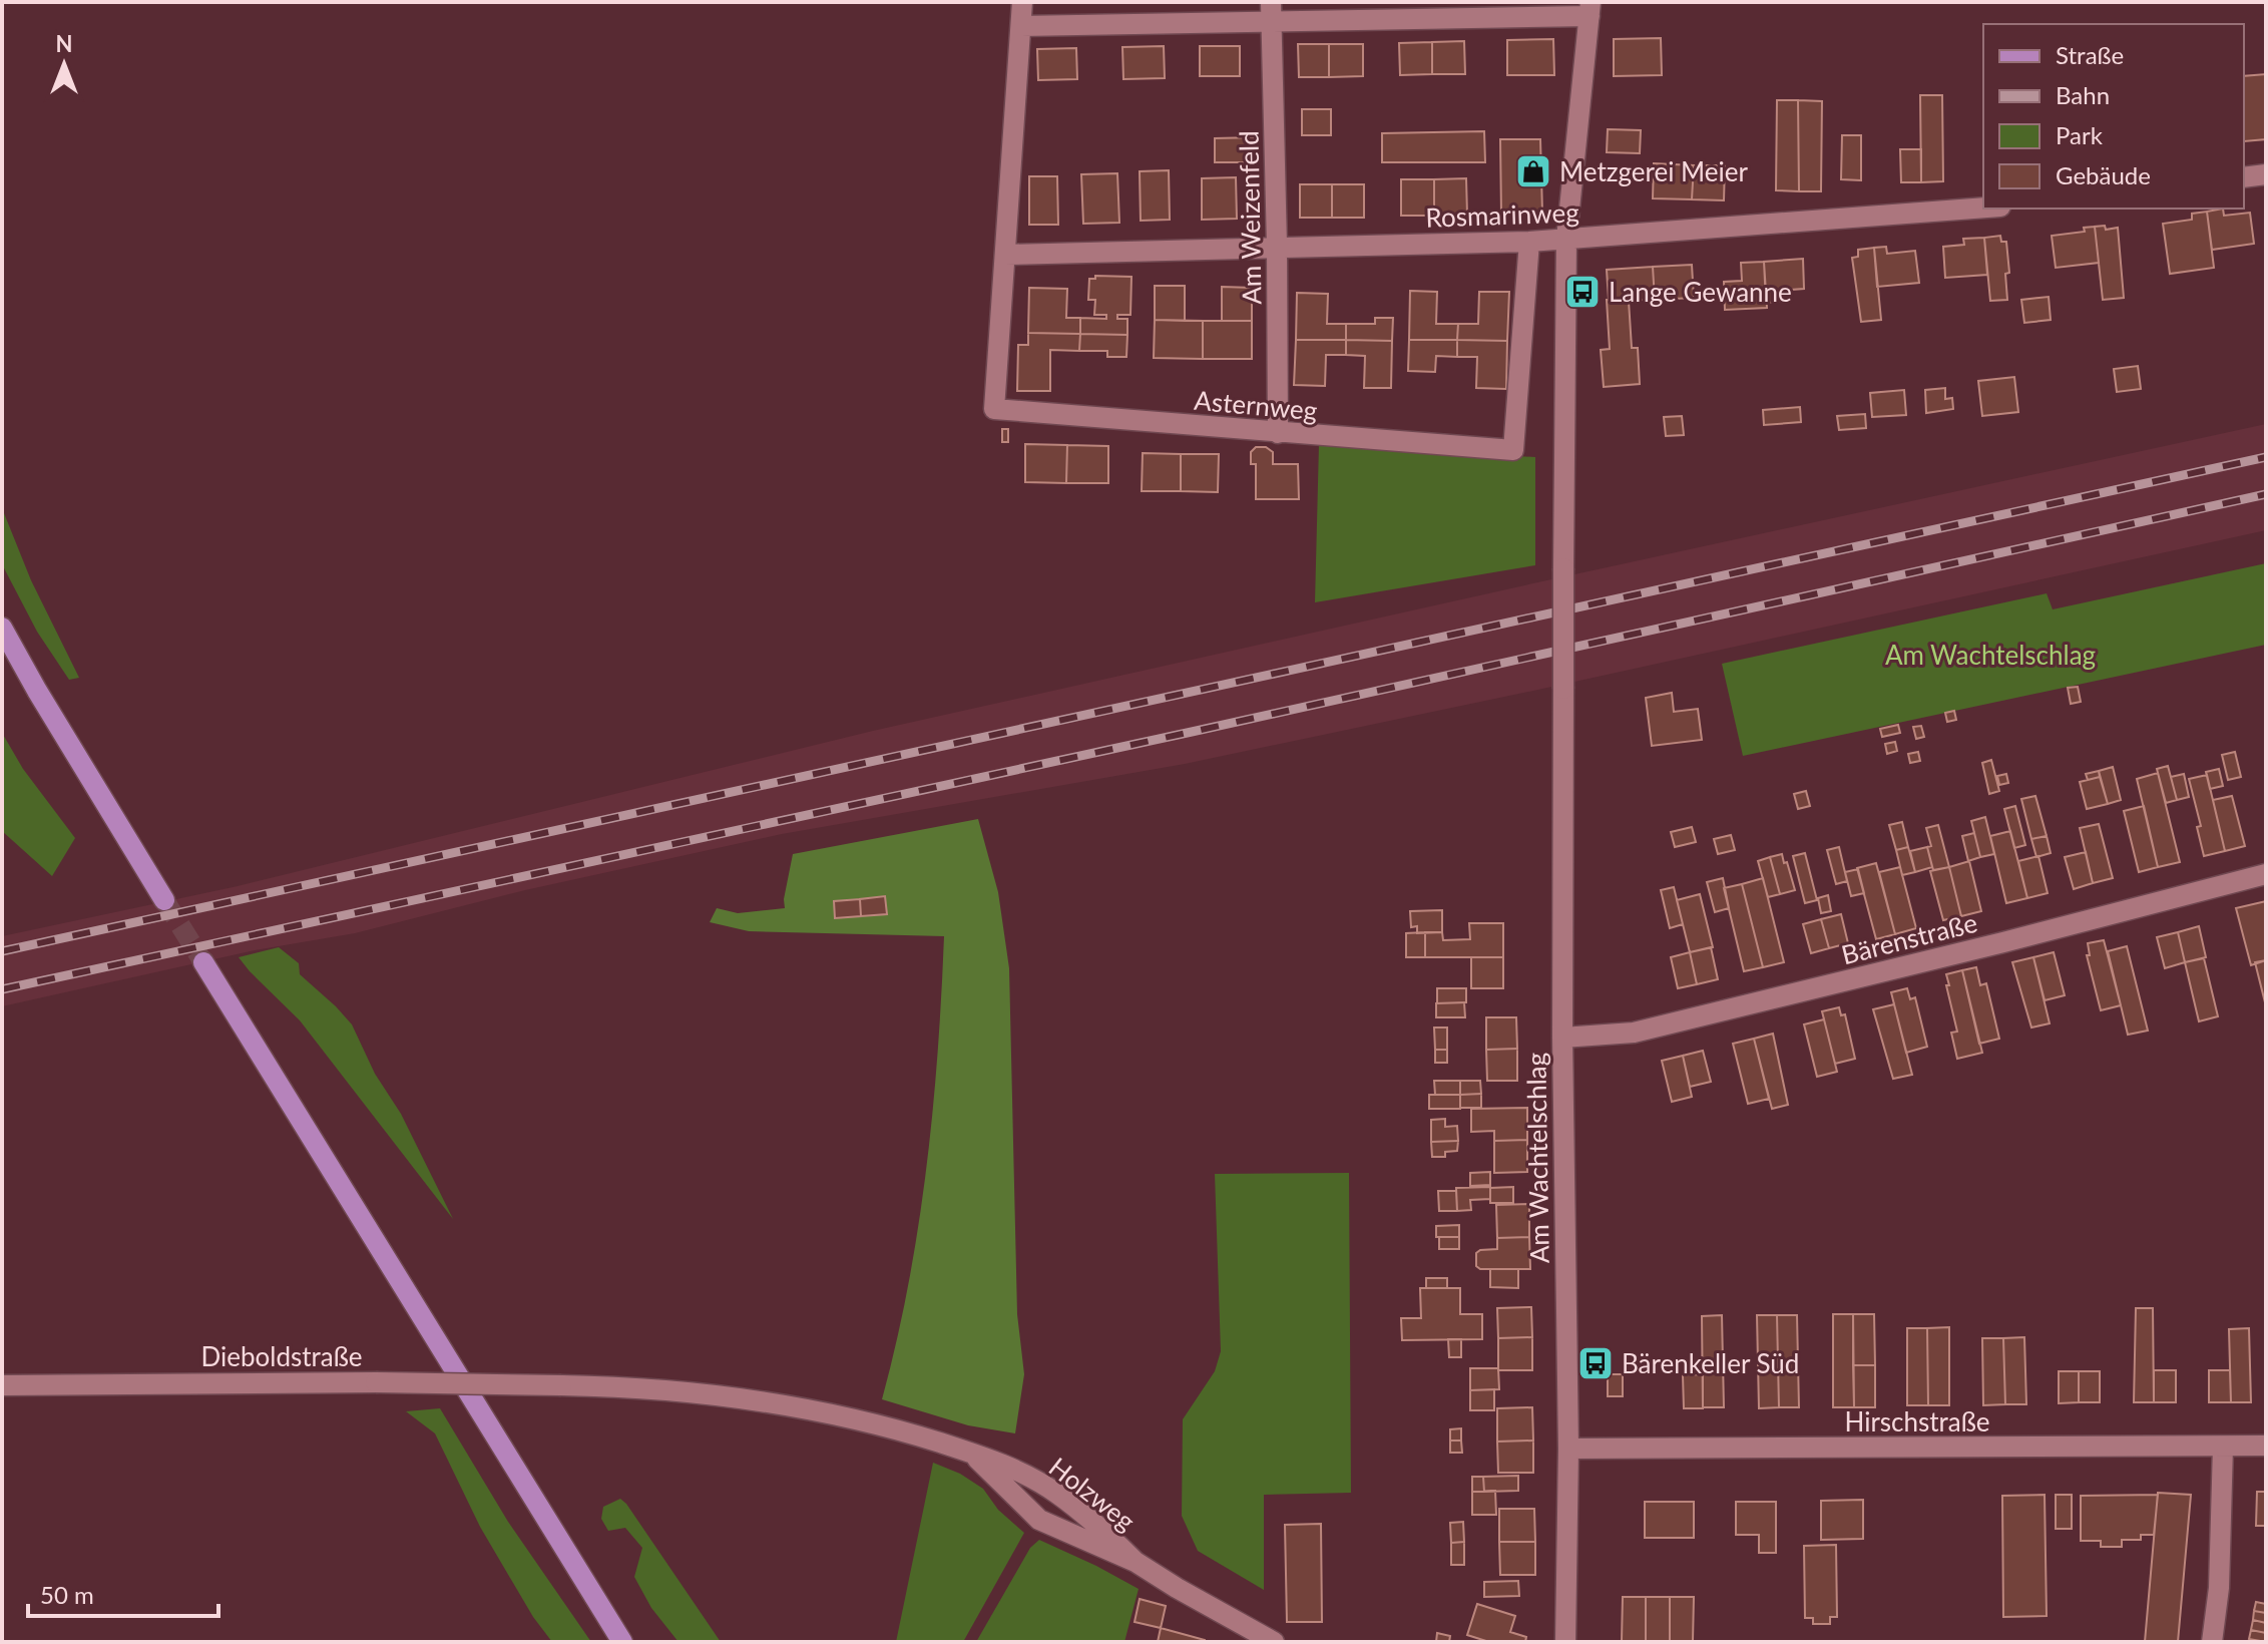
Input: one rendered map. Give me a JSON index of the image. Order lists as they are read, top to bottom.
{
  "streets": {
    "street": [
      "Rosmarinweg",
      "Am Weizenfeld",
      "Asternweg",
      "Bärenstraße",
      "Am Wachtelschlag",
      "Dieboldstraße",
      "Hirschstraße",
      "Holzweg"
    ]
  },
  "crossings": [
    ["Rosmarinweg", "Am Weizenfeld"],
    ["Rosmarinweg", "Asternweg"],
    ["Rosmarinweg", "Am Wachtelschlag"],
    ["Am Weizenfeld", "Asternweg"],
    ["Bärenstraße", "Am Wachtelschlag"],
    ["Am Wachtelschlag", "Hirschstraße"],
    ["Dieboldstraße", "Holzweg"]
  ],
  "parks": ["Am Wachtelschlag"],
  "places": {
    "shop": ["Metzgerei Meier"],
    "bus stop": ["Lange Gewanne", "Bärenkeller Süd"]
  },
  "legend": [
    "Straße",
    "Bahn",
    "Park",
    "Gebäude"
  ],
  "scale_bar": "50 m",
  "north": "top"
}
